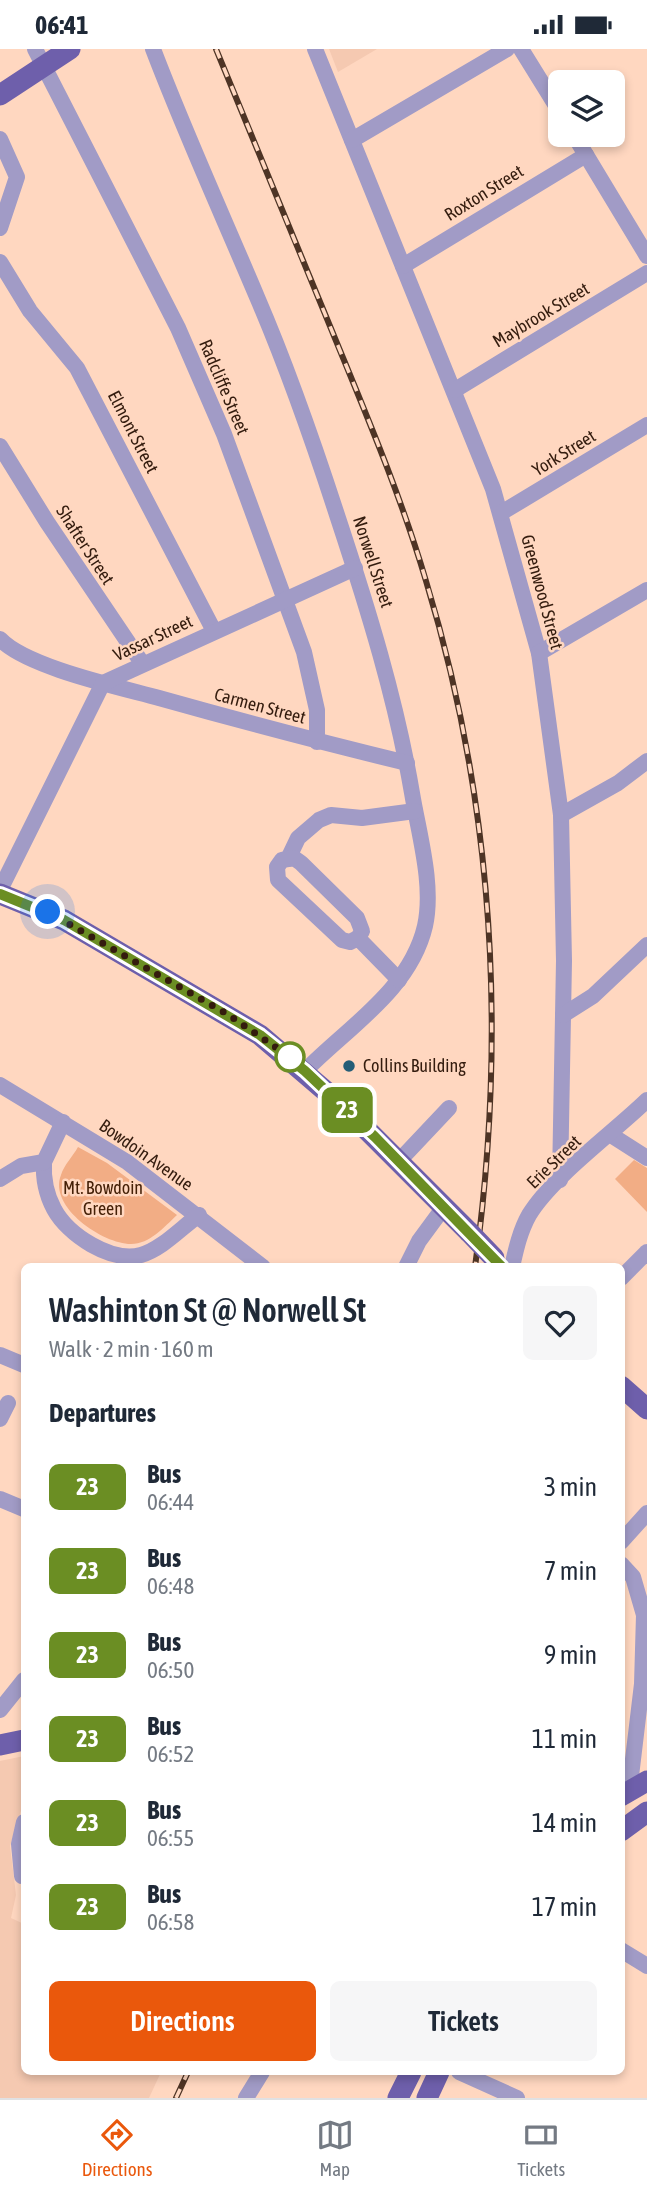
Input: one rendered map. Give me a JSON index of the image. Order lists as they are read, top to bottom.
{
  "streets": {
    "street": [
      "Roxton Street",
      "Maybrook Street",
      "Radcliffe Street",
      "Elmont Street",
      "York Street",
      "Shafter Street",
      "Norwell Street",
      "Greenwood Street",
      "Vassar Street",
      "Carmen Street",
      "Bowdoin Avenue",
      "Erie Street"
    ]
  },
  "crossings": [
    ["Roxton Street", "Greenwood Street"],
    ["Maybrook Street", "Greenwood Street"],
    ["Radcliffe Street", "Vassar Street"],
    ["Radcliffe Street", "Carmen Street"],
    ["Elmont Street", "Vassar Street"],
    ["York Street", "Greenwood Street"],
    ["Shafter Street", "Vassar Street"],
    ["Norwell Street", "Vassar Street"],
    ["Norwell Street", "Carmen Street"],
    ["Greenwood Street", "Erie Street"],
    ["Vassar Street", "Carmen Street"]
  ],
  "parks": ["Mt. Bowdoin Green"],
  "places": ["Collins Building"],
  "lines": ["bus line 23"],
  "page": {
    "status": "06:41",
    "on_map": "23",
    "heading": [
      ["Washinton St @ Norwell St", "Walk · 2 min · 160 m"],
      "Departures"
    ],
    "list": [
      {
        "mark": "23",
        "name": "Bus",
        "note": "06:44",
        "value": "3 min"
      },
      {
        "mark": "23",
        "name": "Bus",
        "note": "06:48",
        "value": "7 min"
      },
      {
        "mark": "23",
        "name": "Bus",
        "note": "06:50",
        "value": "9 min"
      },
      {
        "mark": "23",
        "name": "Bus",
        "note": "06:52",
        "value": "11 min"
      },
      {
        "mark": "23",
        "name": "Bus",
        "note": "06:55",
        "value": "14 min"
      },
      {
        "mark": "23",
        "name": "Bus",
        "note": "06:58",
        "value": "17 min"
      }
    ],
    "buttons": ["Directions", "Tickets"],
    "tabs": ["Directions", "Map", "Tickets"]
  }
}
